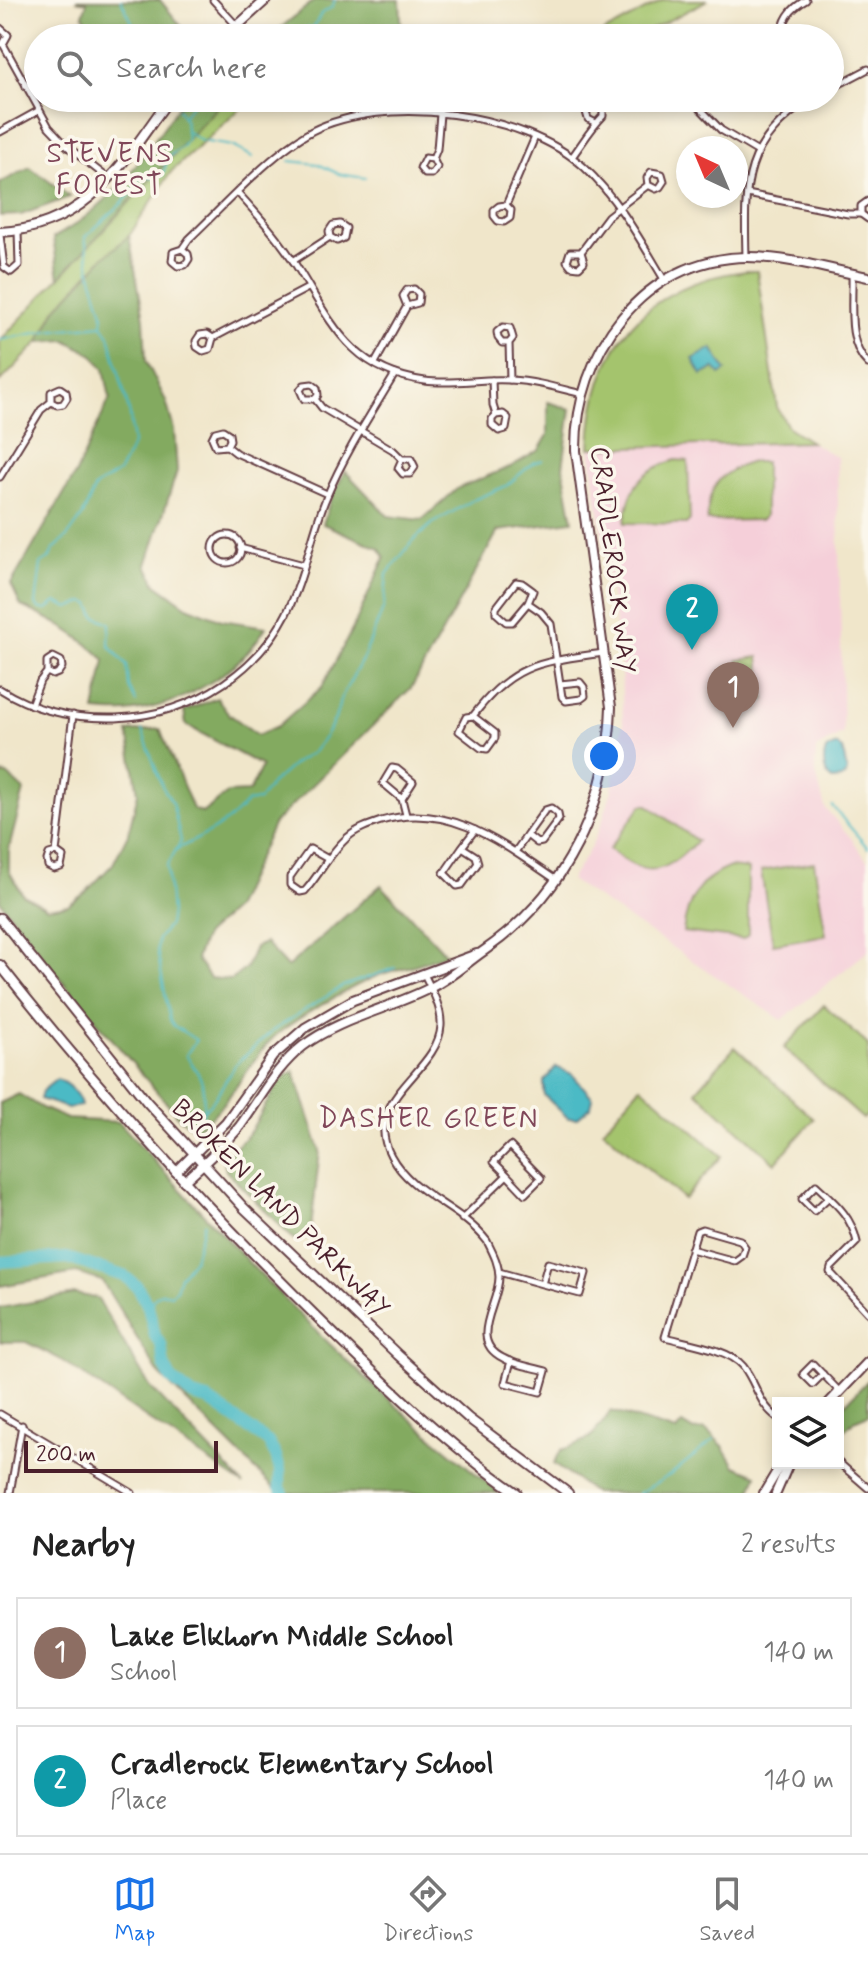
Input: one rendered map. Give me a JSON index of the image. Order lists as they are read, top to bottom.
{
  "streets": {
    "street": ["CRADLEROCK WAY", "BROKEN LAND PARKWAY"]
  },
  "crossings": [
    ["CRADLEROCK WAY", "BROKEN LAND PARKWAY"]
  ],
  "districts": ["STEVENS FOREST", "DASHER GREEN"],
  "scale_bar": "200 m",
  "north": "top left",
  "page": {
    "search": "Search here",
    "pins": ["2", "1"],
    "scale": "200 m",
    "heading": ["Nearby", "2 results"],
    "list": [
      {
        "mark": "1",
        "name": "Lake Elkhorn Middle School",
        "note": "School",
        "value": "140 m"
      },
      {
        "mark": "2",
        "name": "Cradlerock Elementary School",
        "note": "Place",
        "value": "140 m"
      }
    ],
    "nav": ["Map", "Directions", "Saved"]
  }
}
